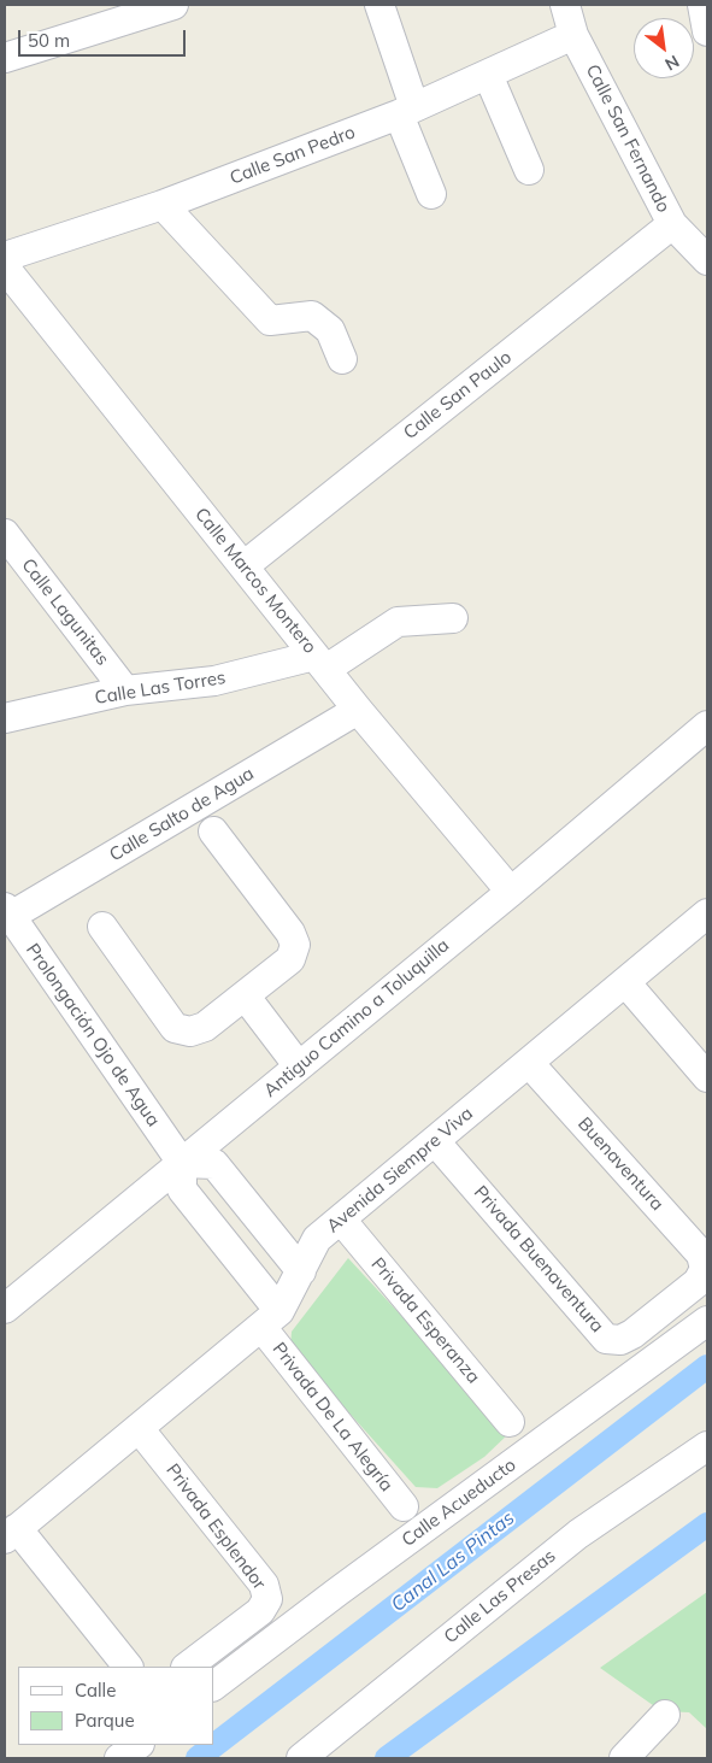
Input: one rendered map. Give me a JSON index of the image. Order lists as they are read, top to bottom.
{
  "streets": {
    "street": [
      "Calle San Fernando",
      "Calle San Pedro",
      "Calle San Paulo",
      "Calle Marcos Montero",
      "Calle Lagunitas",
      "Calle Las Torres",
      "Calle Salto de Agua",
      "Antiguo Camino a Toluquilla",
      "Prolongación Ojo de Agua",
      "Buenaventura",
      "Avenida Siempre Viva",
      "Privada Buenaventura",
      "Privada Esperanza",
      "Privada De La Alegría",
      "Calle Acueducto",
      "Privada Esplendor",
      "Calle Las Presas"
    ]
  },
  "crossings": [
    ["Calle San Fernando", "Calle San Pedro"],
    ["Calle San Fernando", "Calle San Paulo"],
    ["Calle San Paulo", "Calle Marcos Montero"],
    ["Calle Marcos Montero", "Calle Las Torres"],
    ["Calle Marcos Montero", "Calle Salto de Agua"],
    ["Calle Marcos Montero", "Antiguo Camino a Toluquilla"],
    ["Calle Lagunitas", "Calle Las Torres"],
    ["Calle Salto de Agua", "Prolongación Ojo de Agua"],
    ["Antiguo Camino a Toluquilla", "Prolongación Ojo de Agua"],
    ["Buenaventura", "Avenida Siempre Viva"],
    ["Buenaventura", "Privada Buenaventura"],
    ["Avenida Siempre Viva", "Privada Buenaventura"],
    ["Avenida Siempre Viva", "Privada Esperanza"],
    ["Avenida Siempre Viva", "Privada De La Alegría"],
    ["Avenida Siempre Viva", "Privada Esplendor"]
  ],
  "water": ["Canal Las Pintas"],
  "legend": ["Calle", "Parque"],
  "scale_bar": "50 m",
  "north": "bottom right"
}
